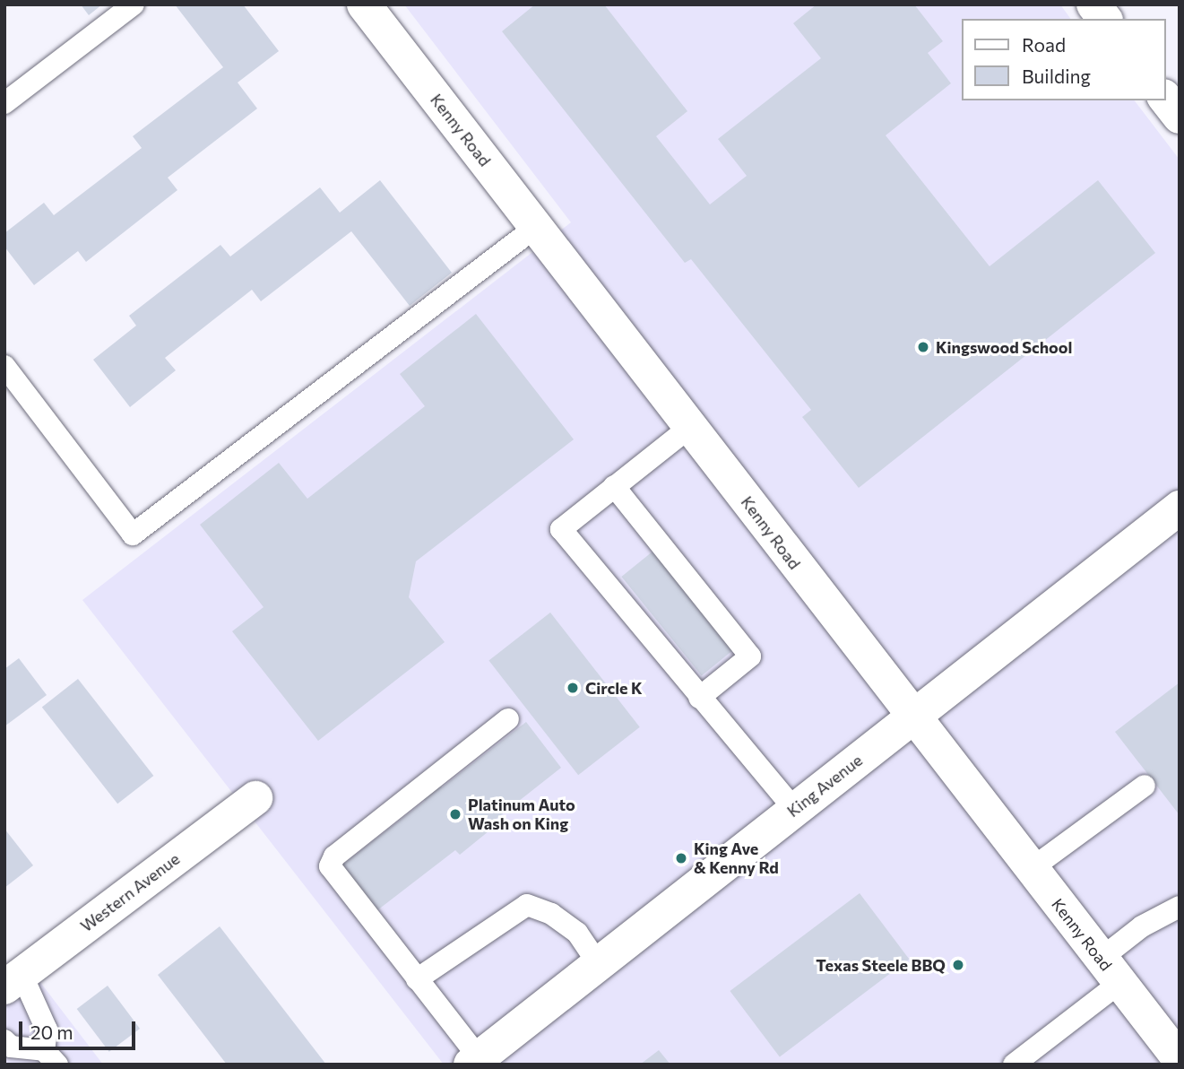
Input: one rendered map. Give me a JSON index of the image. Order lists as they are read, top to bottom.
{
  "streets": {
    "street": ["Kenny Road", "King Avenue", "Western Avenue"]
  },
  "crossings": [
    ["Kenny Road", "King Avenue"]
  ],
  "places": [
    "Kingswood School",
    "Circle K",
    "Platinum Auto Wash on King",
    "King Ave & Kenny Rd",
    "Texas Steele BBQ"
  ],
  "legend": ["Road", "Building"],
  "scale_bar": "20 m"
}
